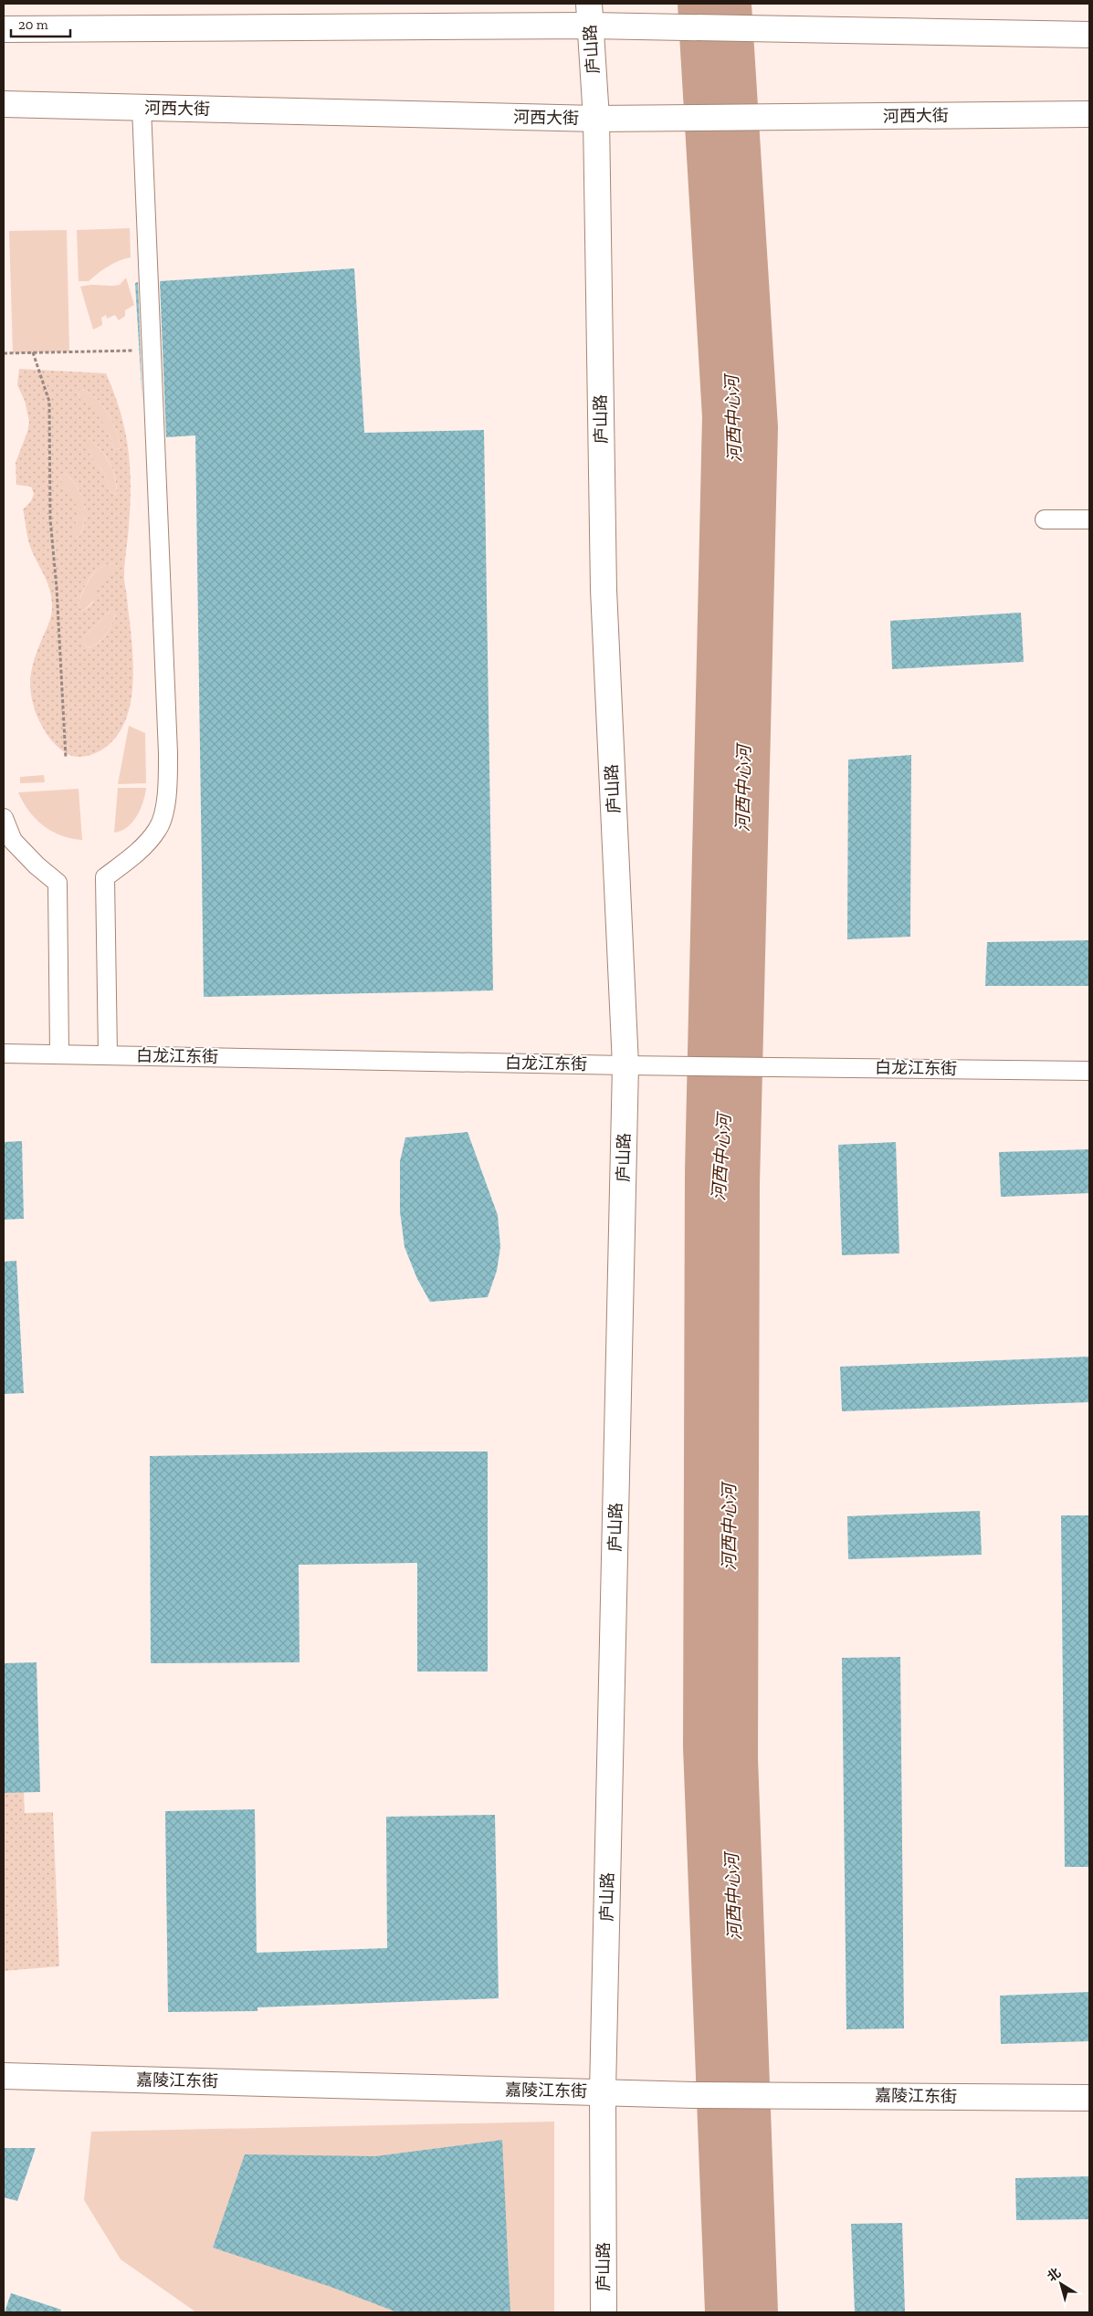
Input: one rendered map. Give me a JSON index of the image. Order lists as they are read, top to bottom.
{
  "streets": {
    "main road": ["庐山路", "河西大街", "嘉陵江东街"],
    "street": ["白龙江东街"]
  },
  "crossings": [
    ["庐山路", "河西大街"],
    ["庐山路", "白龙江东街"],
    ["庐山路", "嘉陵江东街"]
  ],
  "water": ["河西中心河"],
  "scale_bar": "20 m",
  "north": "top left"
}
